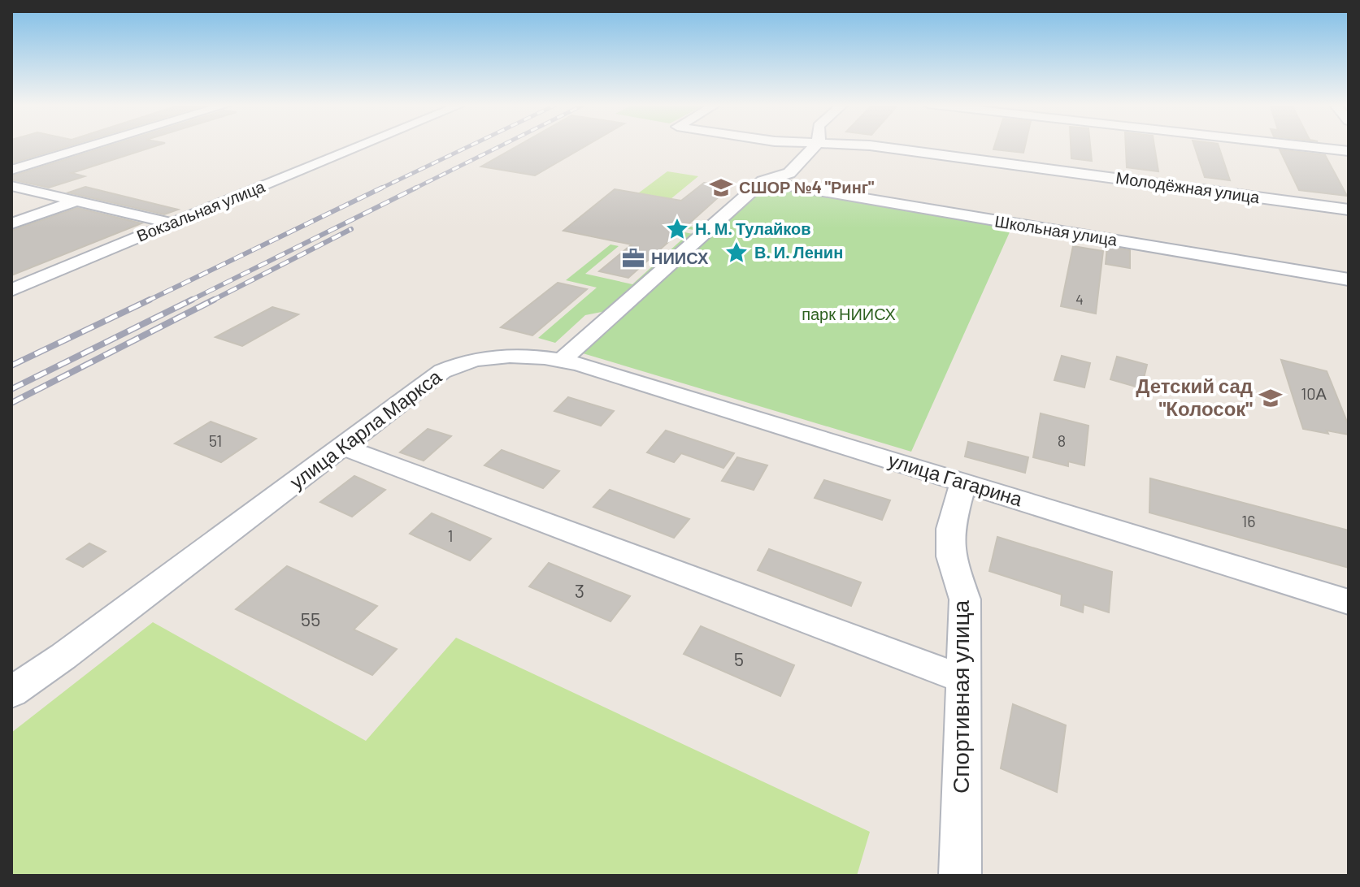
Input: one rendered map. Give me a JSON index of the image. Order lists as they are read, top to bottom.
{
  "streets": {
    "street": [
      "Молодёжная улица",
      "Вокзальная улица",
      "Школьная улица",
      "улица Карла Маркса",
      "улица Гагарина",
      "Спортивная улица"
    ]
  },
  "crossings": [
    ["улица Карла Маркса", "улица Гагарина"],
    ["улица Гагарина", "Спортивная улица"]
  ],
  "parks": ["парк НИИСХ"],
  "places": {
    "school or university": ["СШОР №4 \"Ринг\"", "Детский сад \"Колосок\""],
    "place": ["Н. М. Тулайков", "В. И. Ленин"],
    "office": ["НИИСХ"]
  },
  "house_numbers": [
    "4",
    "10А",
    "51",
    "8",
    "16",
    "1",
    "3",
    "55",
    "5"
  ]
}
